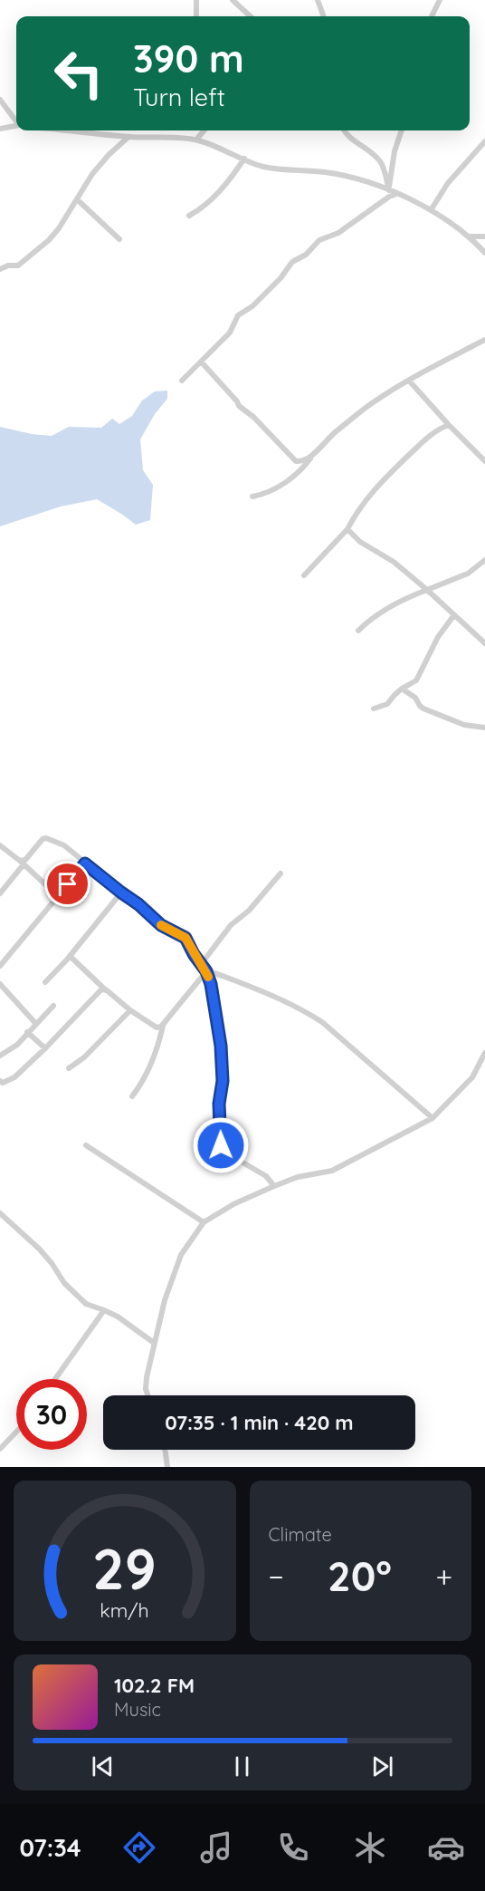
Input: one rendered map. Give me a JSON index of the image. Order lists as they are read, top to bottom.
{
  "page": {
    "turn": ["390 m", "Turn left"],
    "limit": "30",
    "trip": "07:35 · 1 min · 420 m",
    "tile": "Climate",
    "heat": ["−", "20°", "+"],
    "song": ["102.2 FM", "Music"],
    "tabs": "07:34",
    "gauge": ["29", "km/h"]
  }
}
